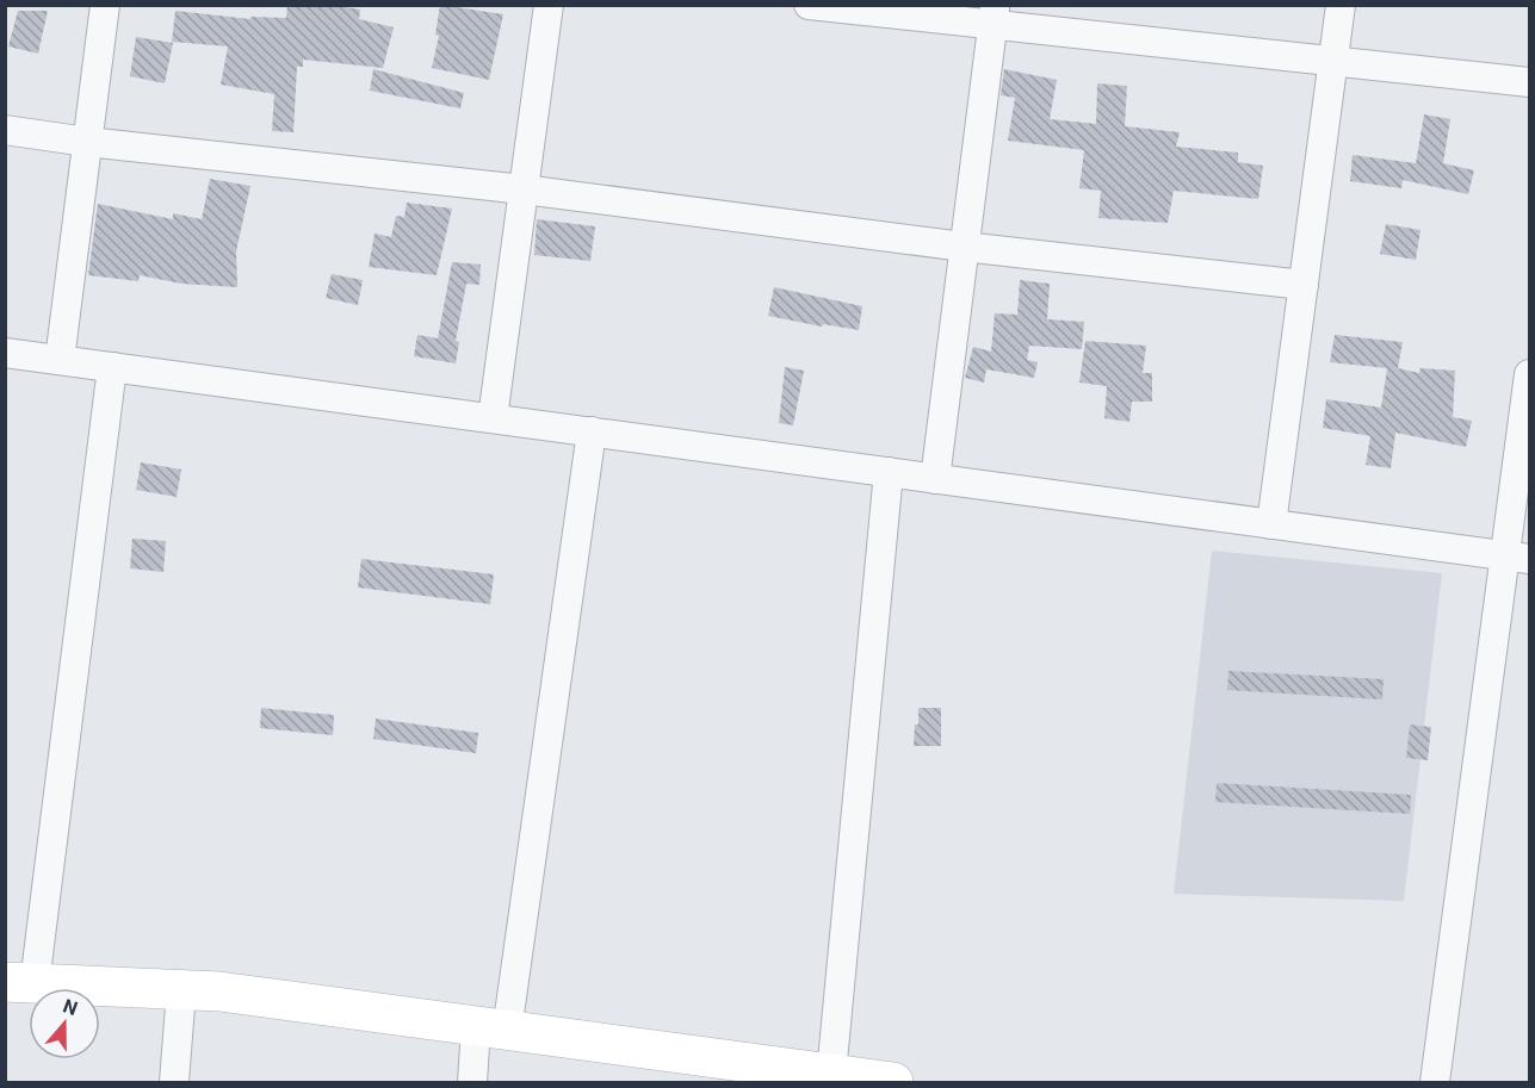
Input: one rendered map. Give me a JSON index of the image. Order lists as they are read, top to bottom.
{
  "north": "top"
}
